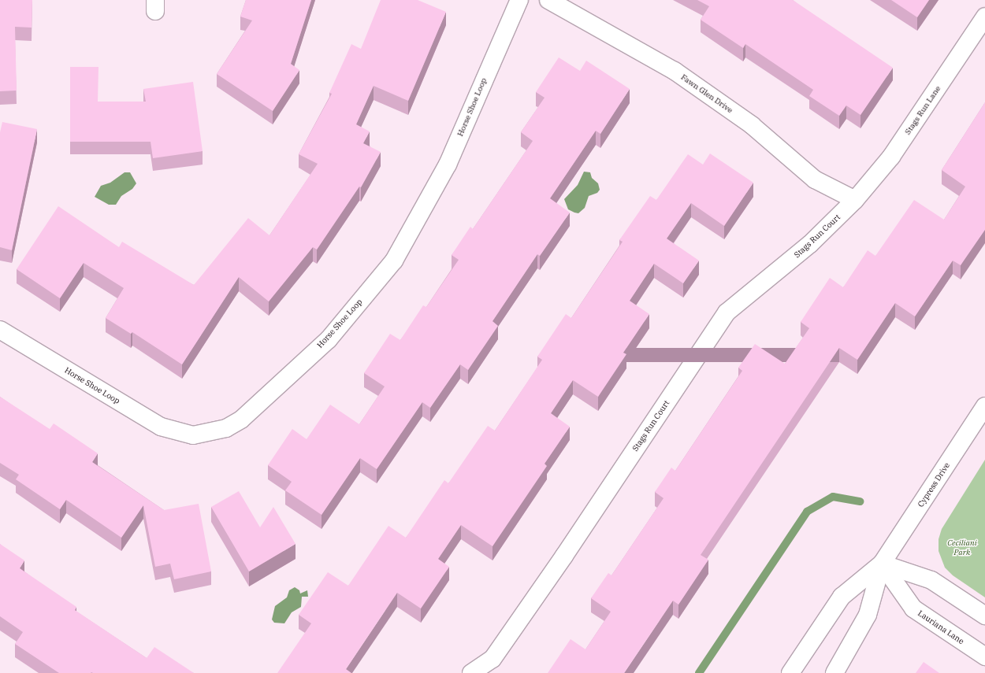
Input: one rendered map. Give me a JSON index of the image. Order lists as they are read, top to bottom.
{
  "streets": {
    "street": [
      "Fawn Glen Drive",
      "Horse Shoe Loop",
      "Stags Run Lane",
      "Stags Run Court",
      "Cypress Drive",
      "Lauriana Lane"
    ]
  },
  "crossings": [
    ["Fawn Glen Drive", "Stags Run Lane"],
    ["Fawn Glen Drive", "Stags Run Court"],
    ["Stags Run Lane", "Stags Run Court"],
    ["Cypress Drive", "Lauriana Lane"]
  ],
  "parks": ["Ceciliani Park"]
}
